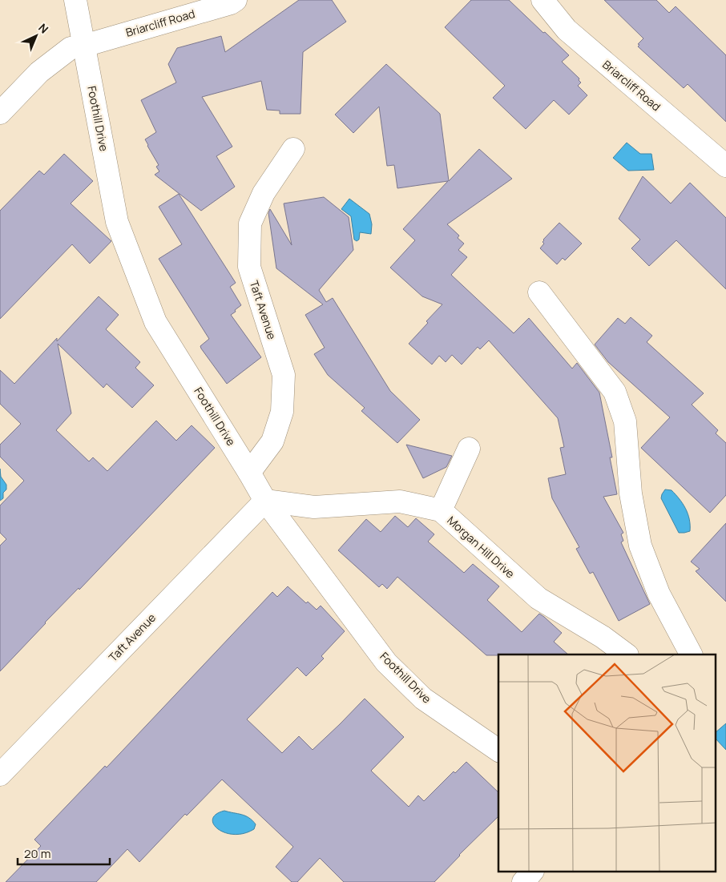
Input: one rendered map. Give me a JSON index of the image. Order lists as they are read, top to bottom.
{
  "streets": {
    "street": [
      "Briarcliff Road",
      "Foothill Drive",
      "Taft Avenue",
      "Morgan Hill Drive"
    ]
  },
  "crossings": [
    ["Briarcliff Road", "Foothill Drive"],
    ["Foothill Drive", "Taft Avenue"],
    ["Foothill Drive", "Morgan Hill Drive"],
    ["Taft Avenue", "Morgan Hill Drive"]
  ],
  "scale_bar": "20 m",
  "north": "top right"
}
